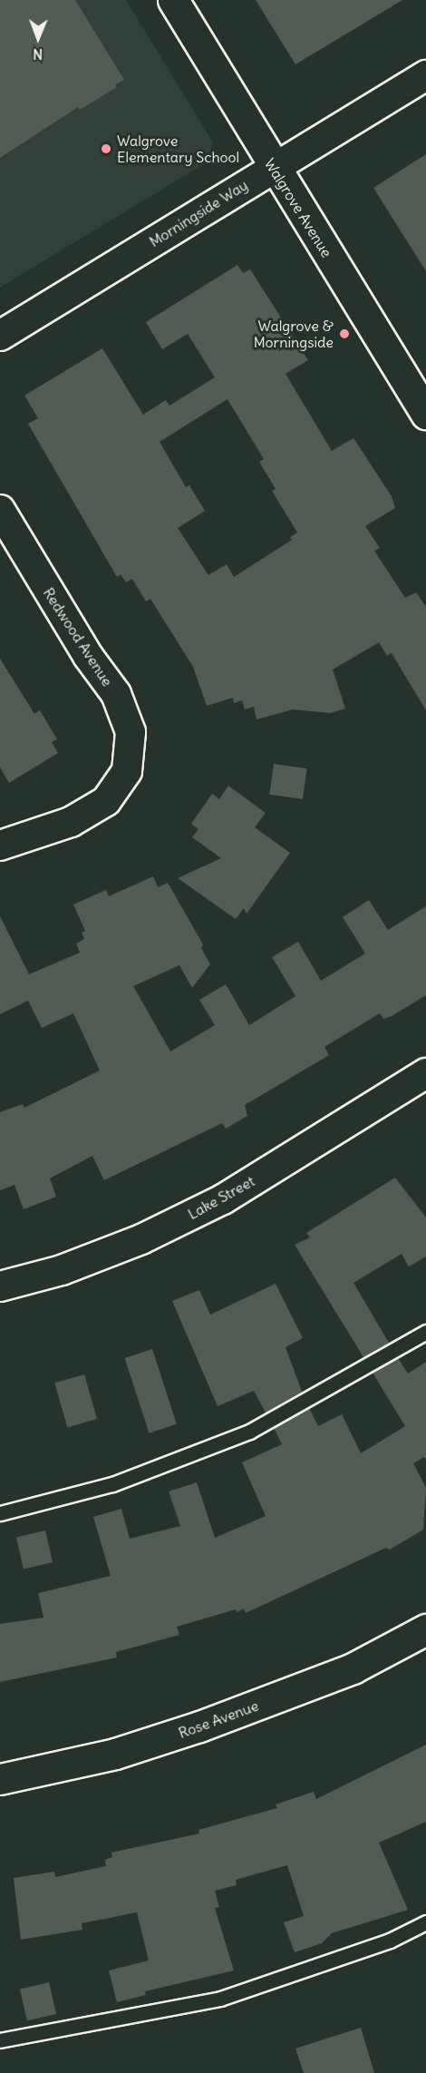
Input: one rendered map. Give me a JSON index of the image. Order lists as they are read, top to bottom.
{
  "streets": {
    "street": [
      "Walgrove Avenue",
      "Morningside Way",
      "Redwood Avenue",
      "Lake Street",
      "Rose Avenue"
    ]
  },
  "crossings": [
    ["Walgrove Avenue", "Morningside Way"]
  ],
  "places": ["Walgrove Elementary School", "Walgrove & Morningside"],
  "north": "bottom"
}
